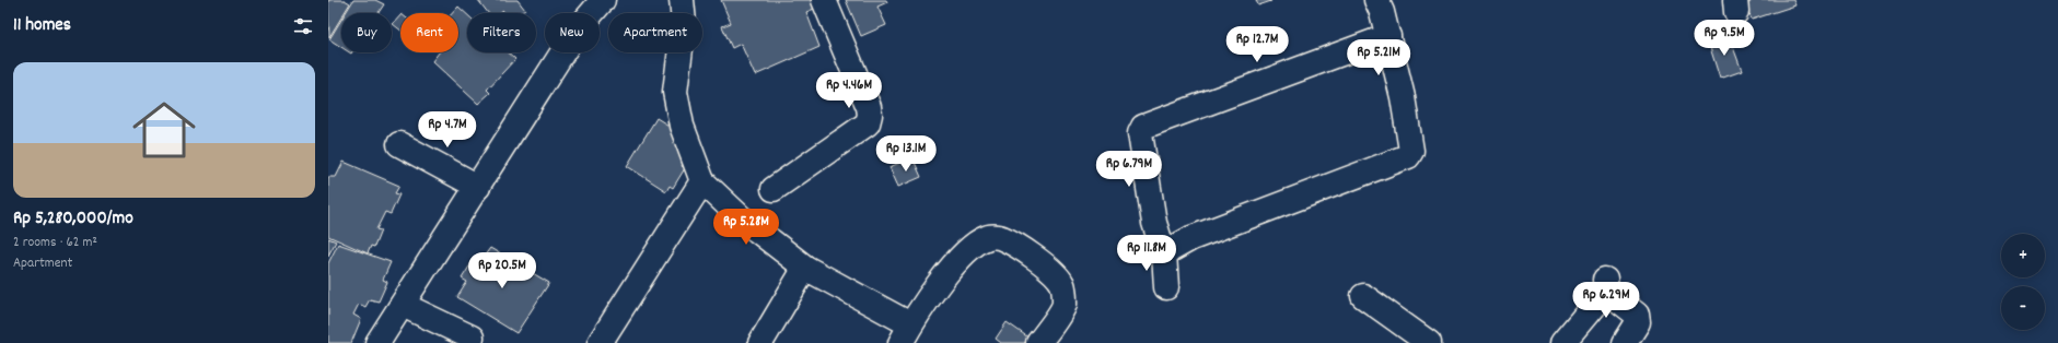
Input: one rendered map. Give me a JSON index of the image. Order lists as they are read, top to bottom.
{
  "page": {
    "heading": "11 homes",
    "chip": [
      "Buy",
      "Rent",
      "Filters",
      "New",
      "Apartment"
    ],
    "price": [
      "Rp 9.5M",
      "Rp 12.7M",
      "Rp 5.21M",
      "Rp 4.46M",
      "Rp 4.7M",
      "Rp 13.1M",
      "Rp 6.79M",
      "Rp 5.28M",
      "Rp 11.8M",
      "Rp 20.5M",
      "Rp 6.29M"
    ],
    "list": [
      {
        "name": "Rp 5,280,000/mo",
        "note": "2 rooms · 62 m² · Apartment"
      }
    ],
    "map_buttons": ["+", "−"]
  }
}
